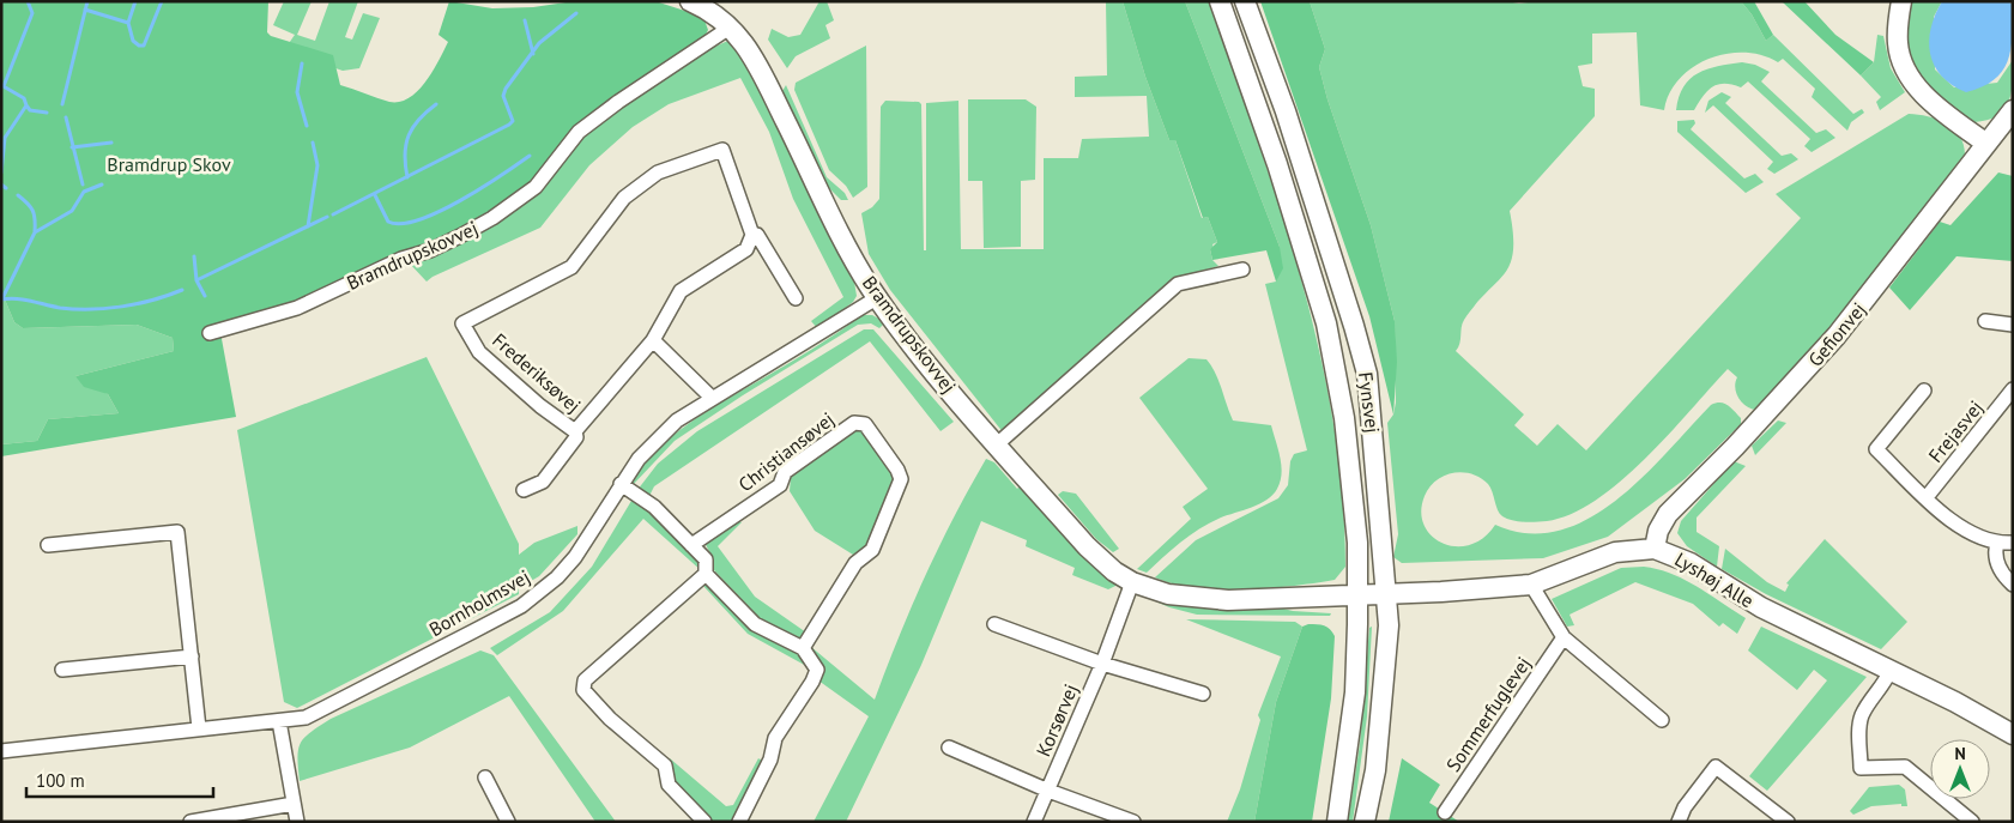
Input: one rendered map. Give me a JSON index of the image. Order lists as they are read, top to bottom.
{
  "streets": {
    "street": [
      "Bramdrupskovvej",
      "Gefionvej",
      "Frederiksøvej",
      "Fynsvej",
      "Frejasvej",
      "Christiansøvej",
      "Lyshøj Alle",
      "Bornholmsvej",
      "Sommerfuglevej",
      "Korsørvej"
    ]
  },
  "crossings": [
    ["Bramdrupskovvej", "Fynsvej"],
    ["Bramdrupskovvej", "Lyshøj Alle"],
    ["Bramdrupskovvej", "Bornholmsvej"],
    ["Bramdrupskovvej", "Korsørvej"],
    ["Gefionvej", "Lyshøj Alle"],
    ["Fynsvej", "Lyshøj Alle"]
  ],
  "parks": ["Bramdrup Skov"],
  "scale_bar": "100 m",
  "north": "top"
}
